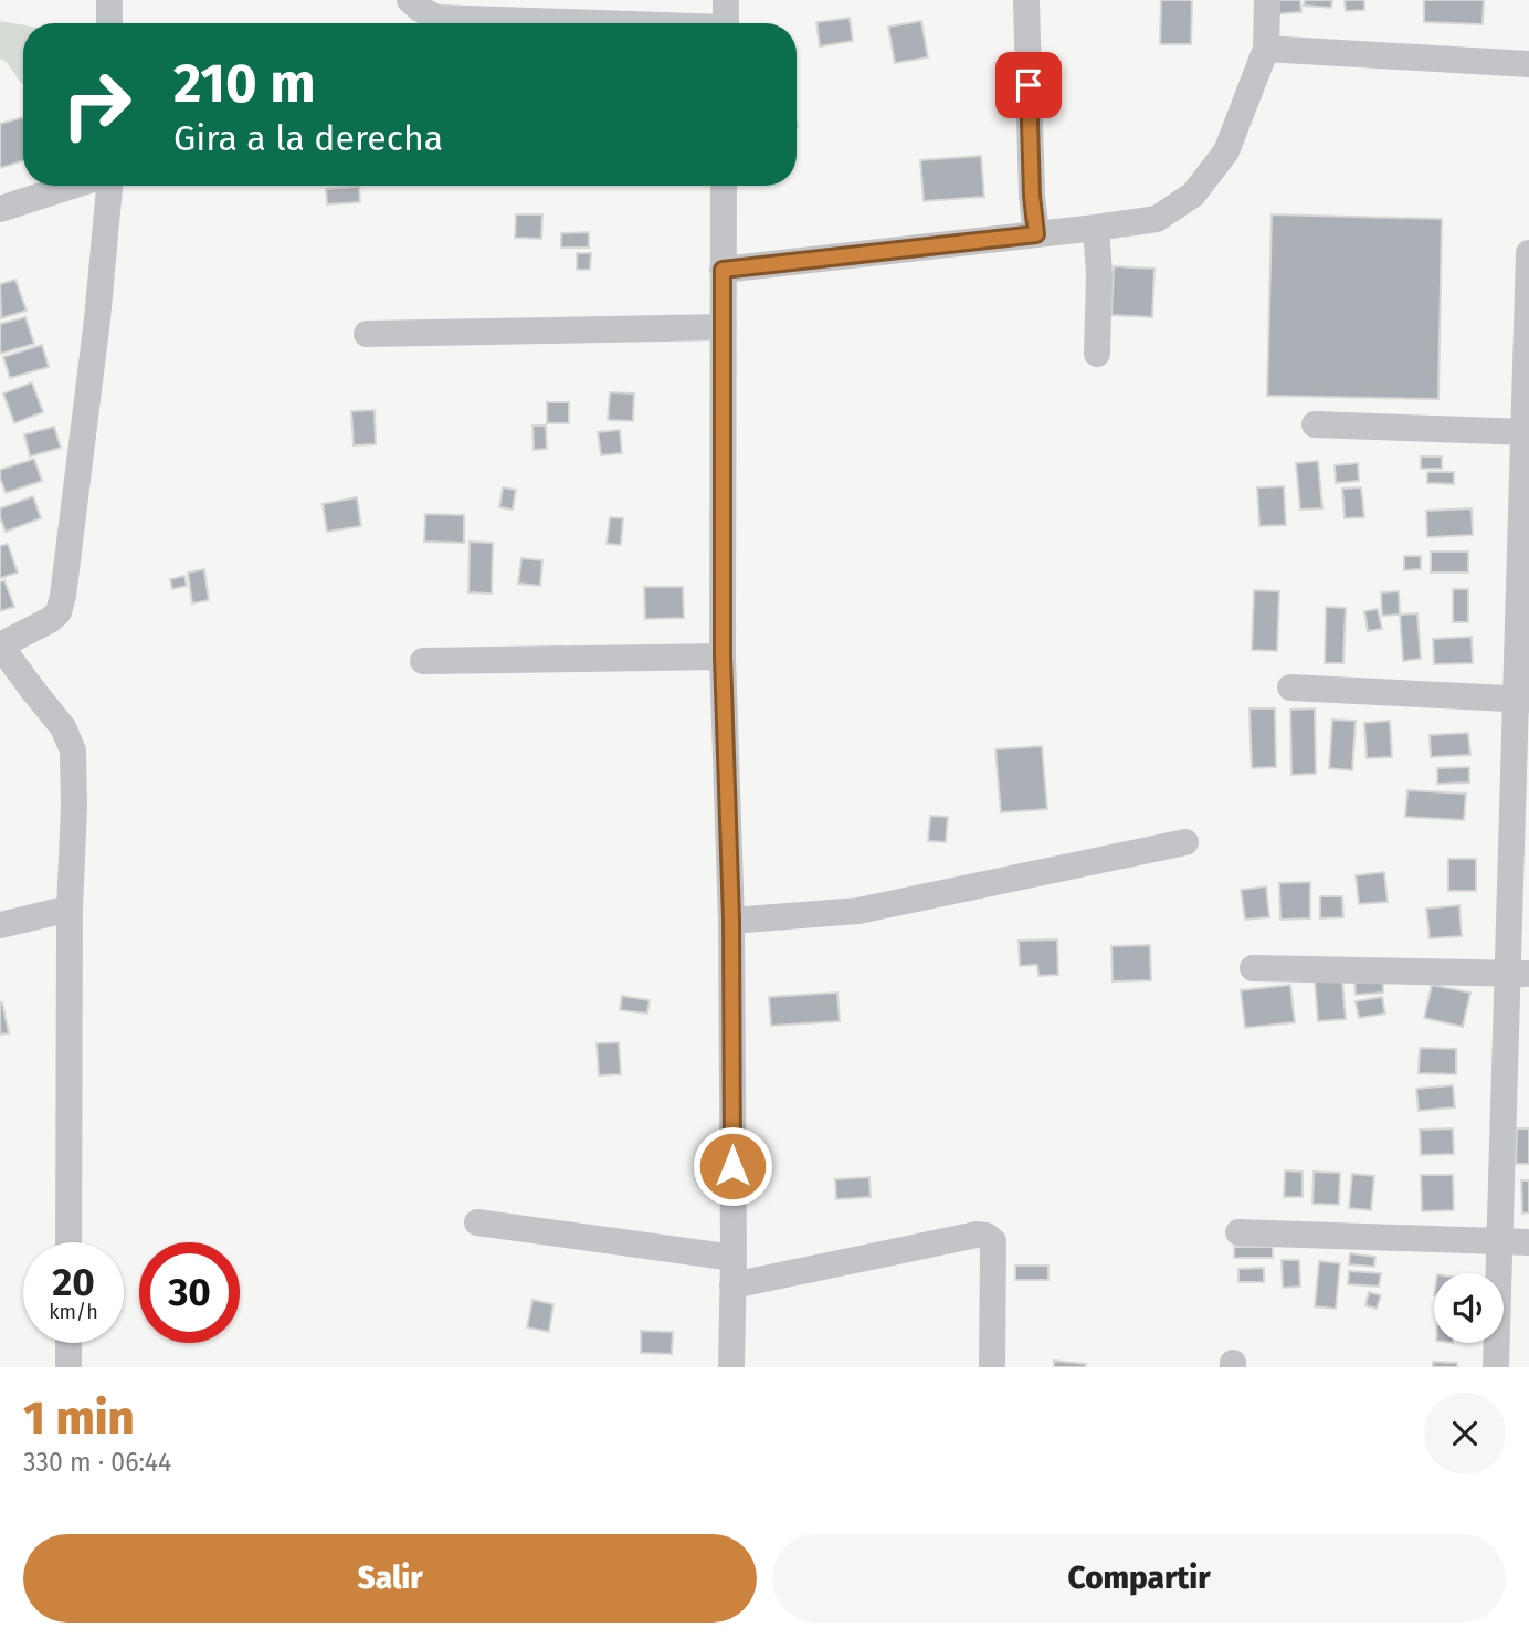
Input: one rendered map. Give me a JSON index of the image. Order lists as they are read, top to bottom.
{
  "page": {
    "turn": ["210 m", "Gira a la derecha"],
    "speed": "20 km/h",
    "limit": "30",
    "heading": ["1 min", "330 m · 06:44"],
    "buttons": ["Salir", "Compartir"]
  }
}
